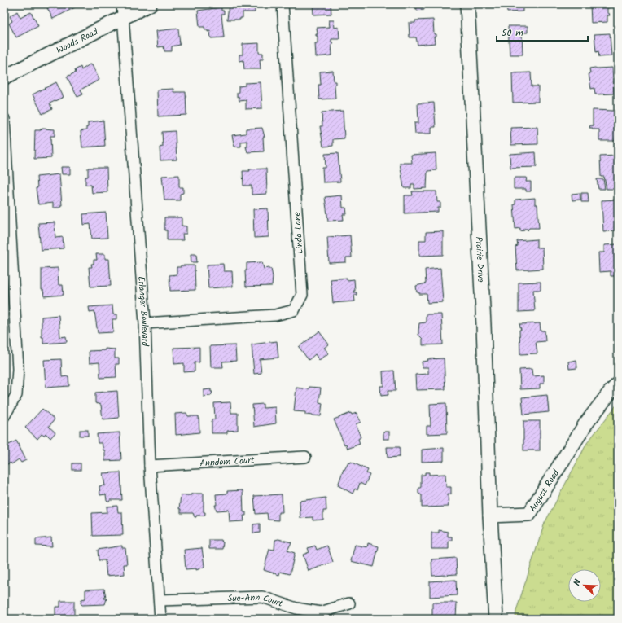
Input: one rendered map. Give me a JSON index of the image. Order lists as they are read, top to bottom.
{
  "streets": {
    "street": [
      "Woods Road",
      "Linda Lane",
      "Prairie Drive",
      "Erlanger Boulevard",
      "Anndom Court",
      "August Road",
      "Sue-Ann Court"
    ]
  },
  "crossings": [
    ["Woods Road", "Erlanger Boulevard"],
    ["Linda Lane", "Erlanger Boulevard"],
    ["Prairie Drive", "August Road"],
    ["Erlanger Boulevard", "Anndom Court"],
    ["Erlanger Boulevard", "Sue-Ann Court"]
  ],
  "scale_bar": "50 m",
  "north": "top left"
}
